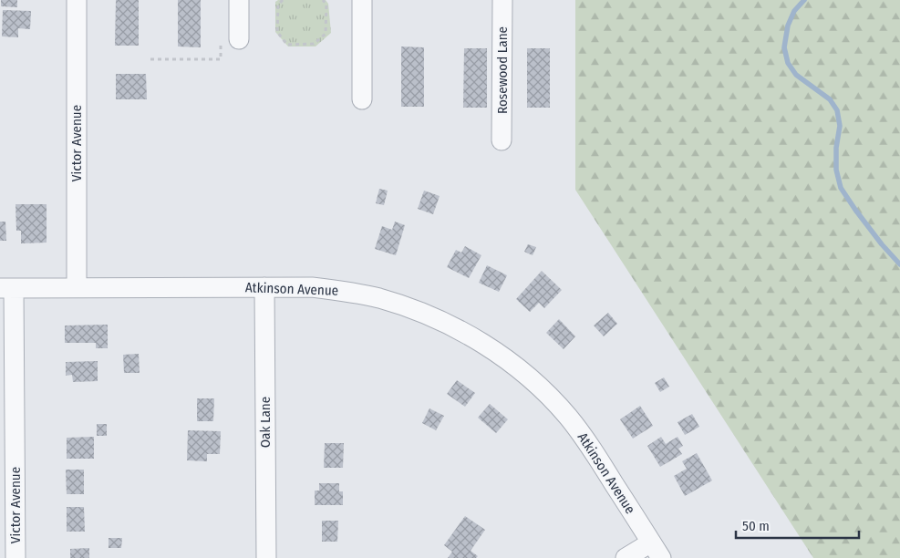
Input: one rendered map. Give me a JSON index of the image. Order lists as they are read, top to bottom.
{
  "streets": {
    "street": [
      "Rosewood Lane",
      "Victor Avenue",
      "Atkinson Avenue",
      "Oak Lane"
    ]
  },
  "crossings": [
    ["Victor Avenue", "Atkinson Avenue"],
    ["Atkinson Avenue", "Oak Lane"]
  ],
  "scale_bar": "50 m"
}
